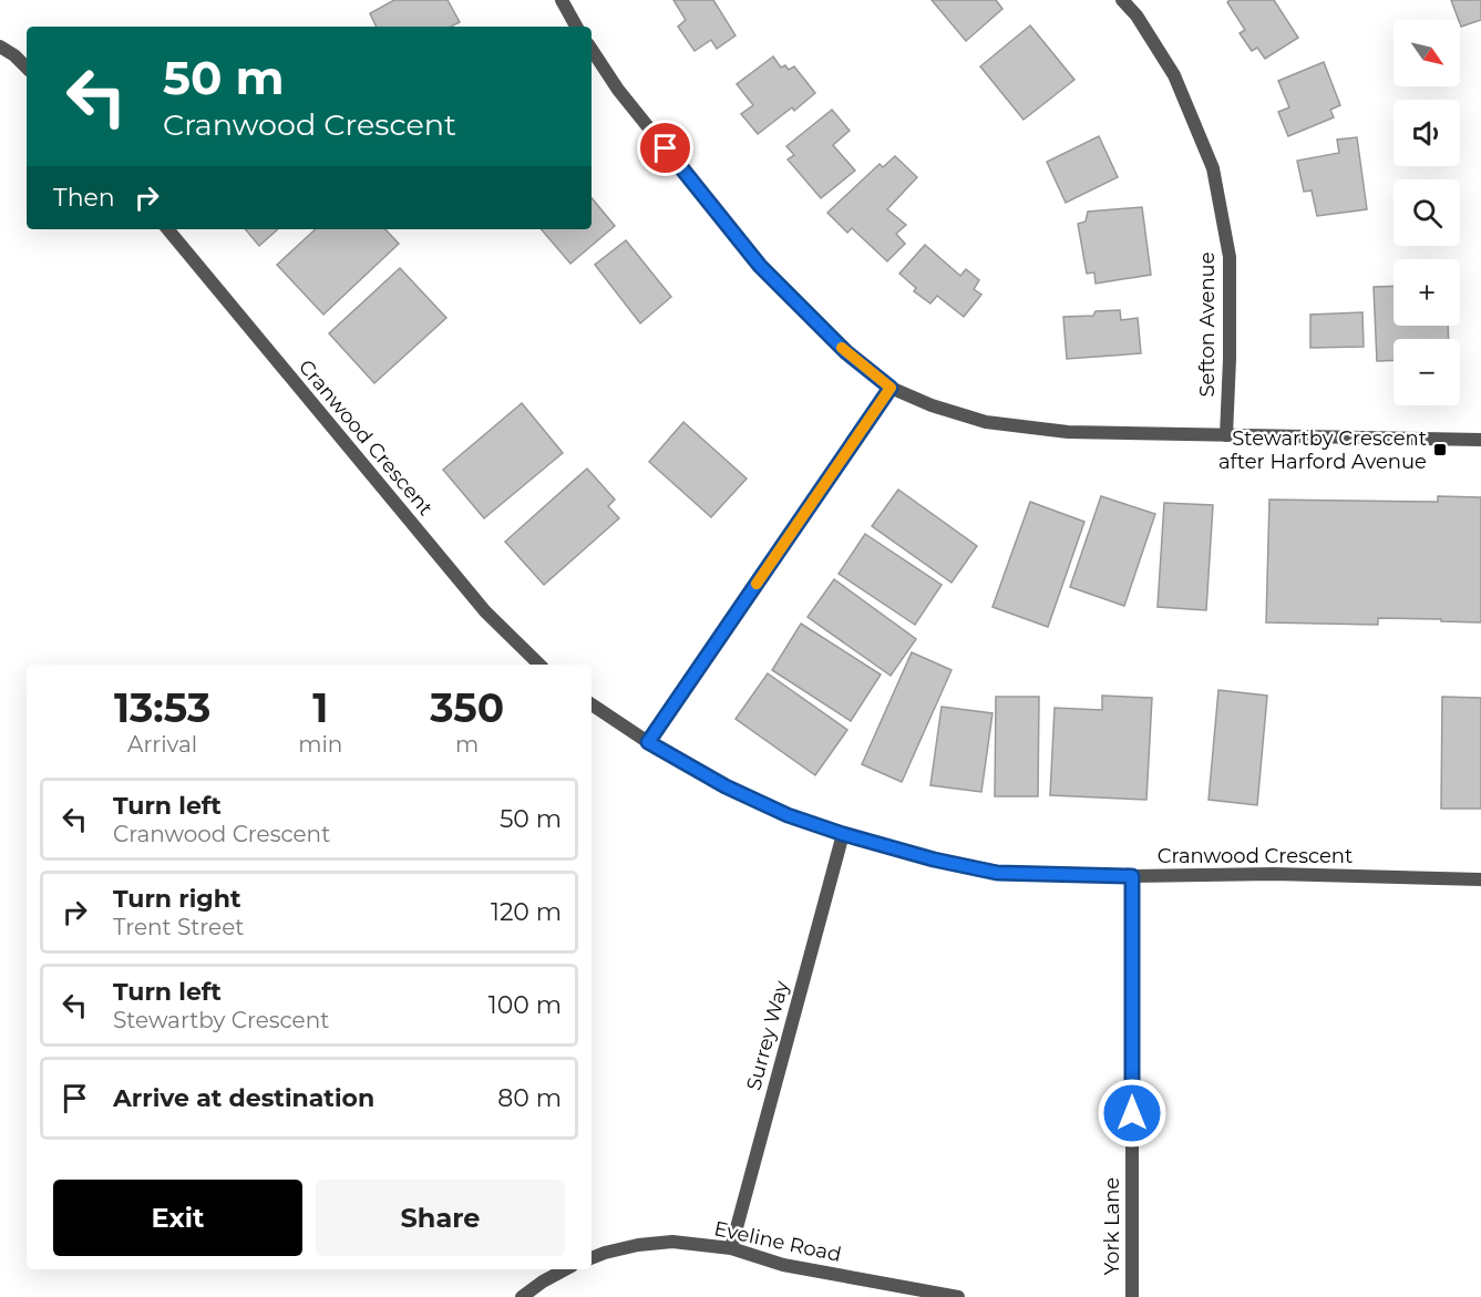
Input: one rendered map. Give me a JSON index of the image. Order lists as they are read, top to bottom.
{
  "streets": {
    "street": [
      "Sefton Avenue",
      "Cranwood Crescent",
      "Surrey Way",
      "York Lane",
      "Eveline Road"
    ]
  },
  "crossings": [
    ["Cranwood Crescent", "Surrey Way"],
    ["Cranwood Crescent", "York Lane"],
    ["Surrey Way", "Eveline Road"]
  ],
  "places": {
    "transit": ["Stewartby Crescent after Harford Avenue"]
  },
  "north": "bottom right",
  "page": {
    "map_buttons": ["+", "−"],
    "turn": ["50 m", "Cranwood Crescent"],
    "then": "Then",
    "eta": [
      "13:53",
      "Arrival",
      "1",
      "min",
      "350",
      "m"
    ],
    "list": [
      {
        "name": "Turn left",
        "note": "Cranwood Crescent",
        "value": "50 m"
      },
      {
        "name": "Turn right",
        "note": "Trent Street",
        "value": "120 m"
      },
      {
        "name": "Turn left",
        "note": "Stewartby Crescent",
        "value": "100 m"
      },
      {
        "name": "Arrive at destination",
        "value": "80 m"
      }
    ],
    "buttons": ["Exit", "Share"]
  }
}
